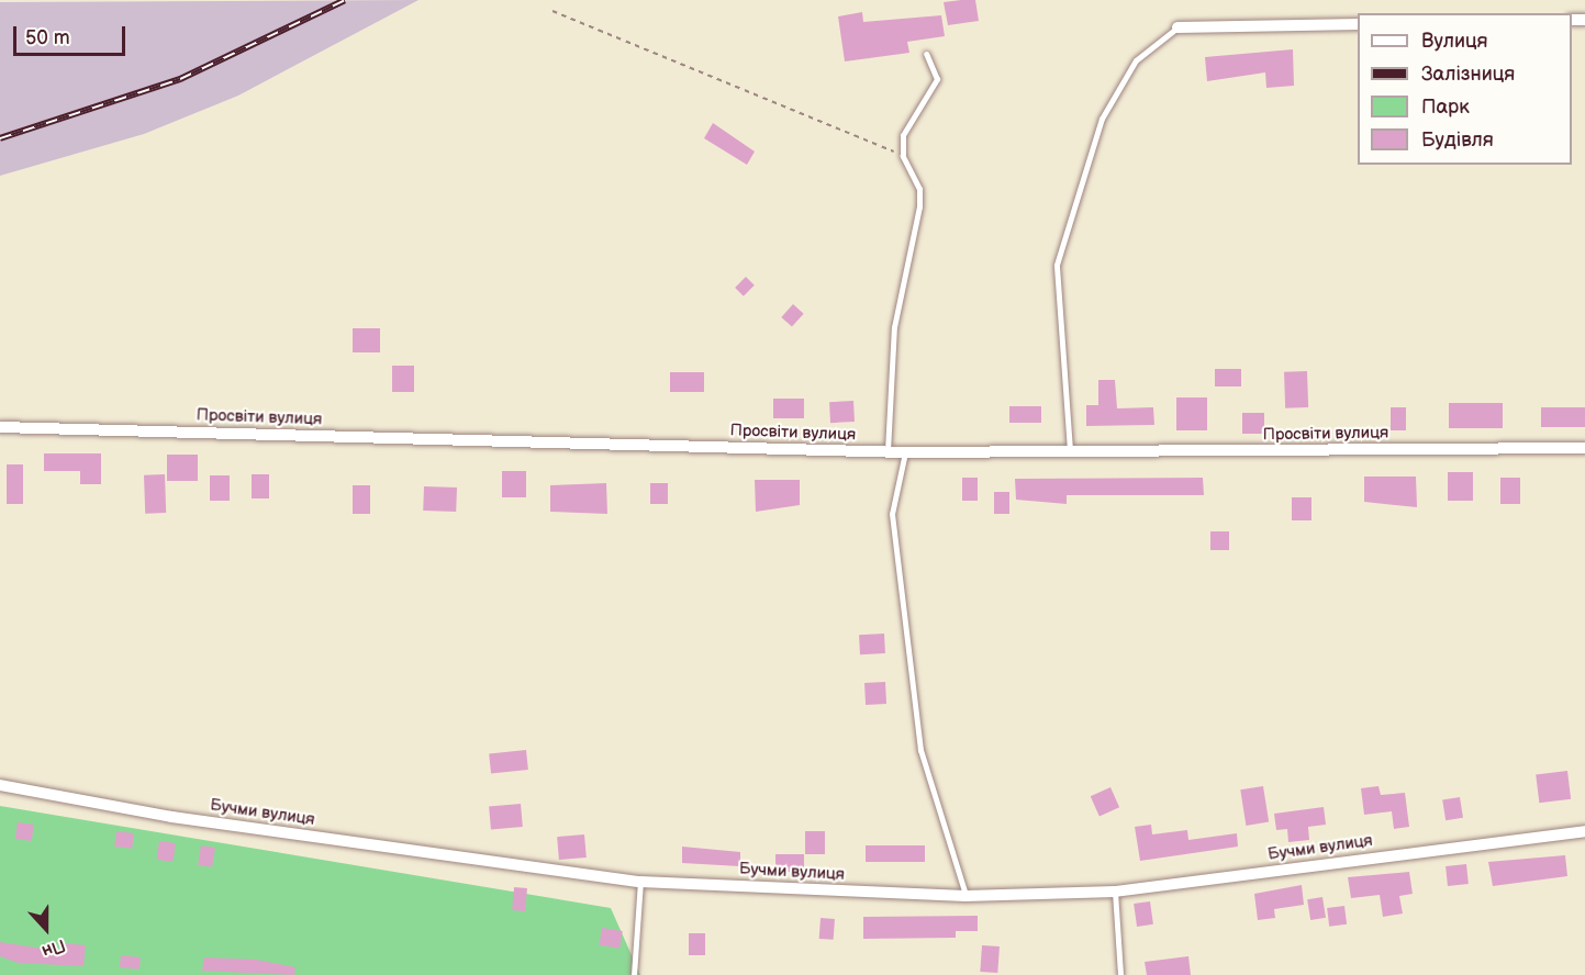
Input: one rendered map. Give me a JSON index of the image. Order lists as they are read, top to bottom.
{
  "streets": {
    "street": ["Просвіти вулиця", "Бучми вулиця"]
  },
  "legend": [
    "Вулиця",
    "Залізниця",
    "Парк",
    "Будівля"
  ],
  "scale_bar": "50 m",
  "north": "bottom"
}
